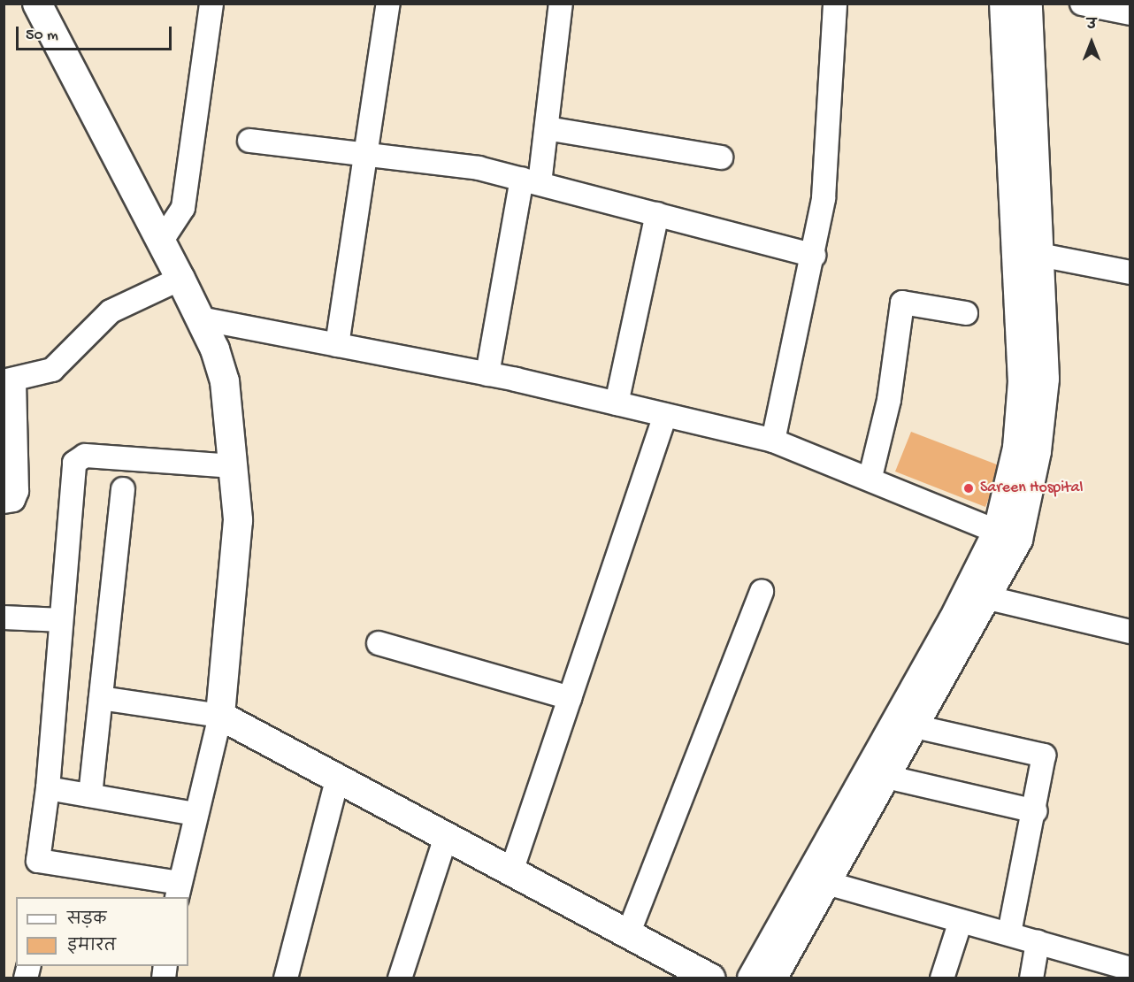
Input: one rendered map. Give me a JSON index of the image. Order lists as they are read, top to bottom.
{
  "places": ["Sareen Hospital"],
  "legend": ["सड़क", "इमारत"],
  "scale_bar": "50 m",
  "north": "top"
}
